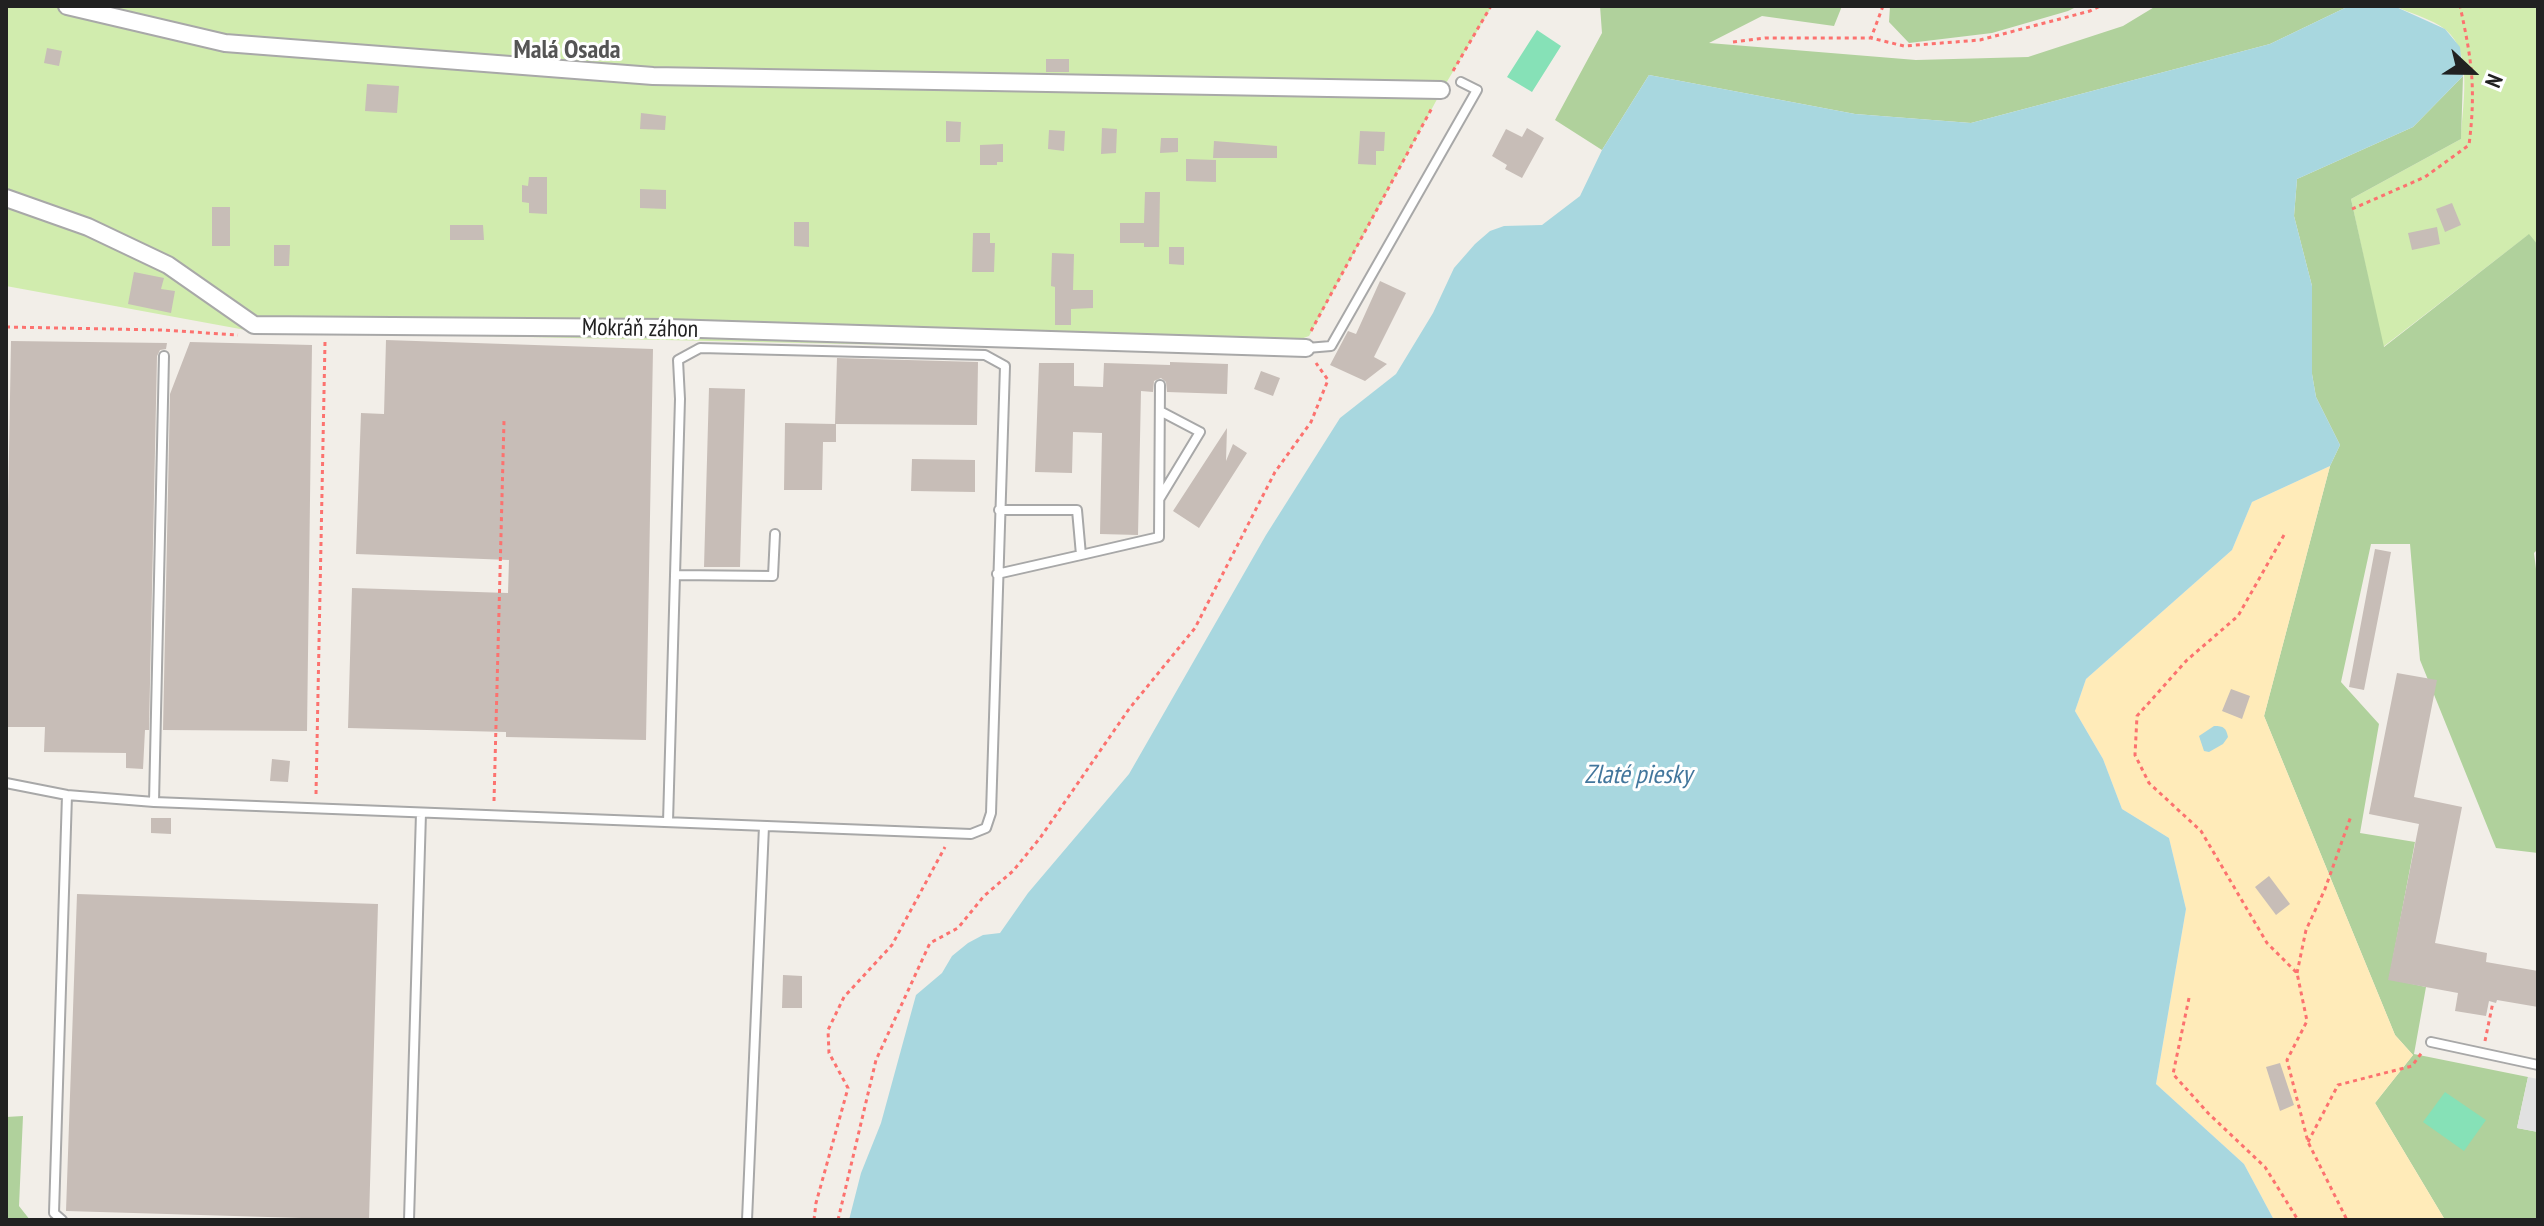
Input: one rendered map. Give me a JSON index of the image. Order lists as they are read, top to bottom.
{
  "streets": {
    "street": ["Mokráň záhon"]
  },
  "districts": ["Malá Osada"],
  "water": ["Zlaté piesky"],
  "north": "right"
}
